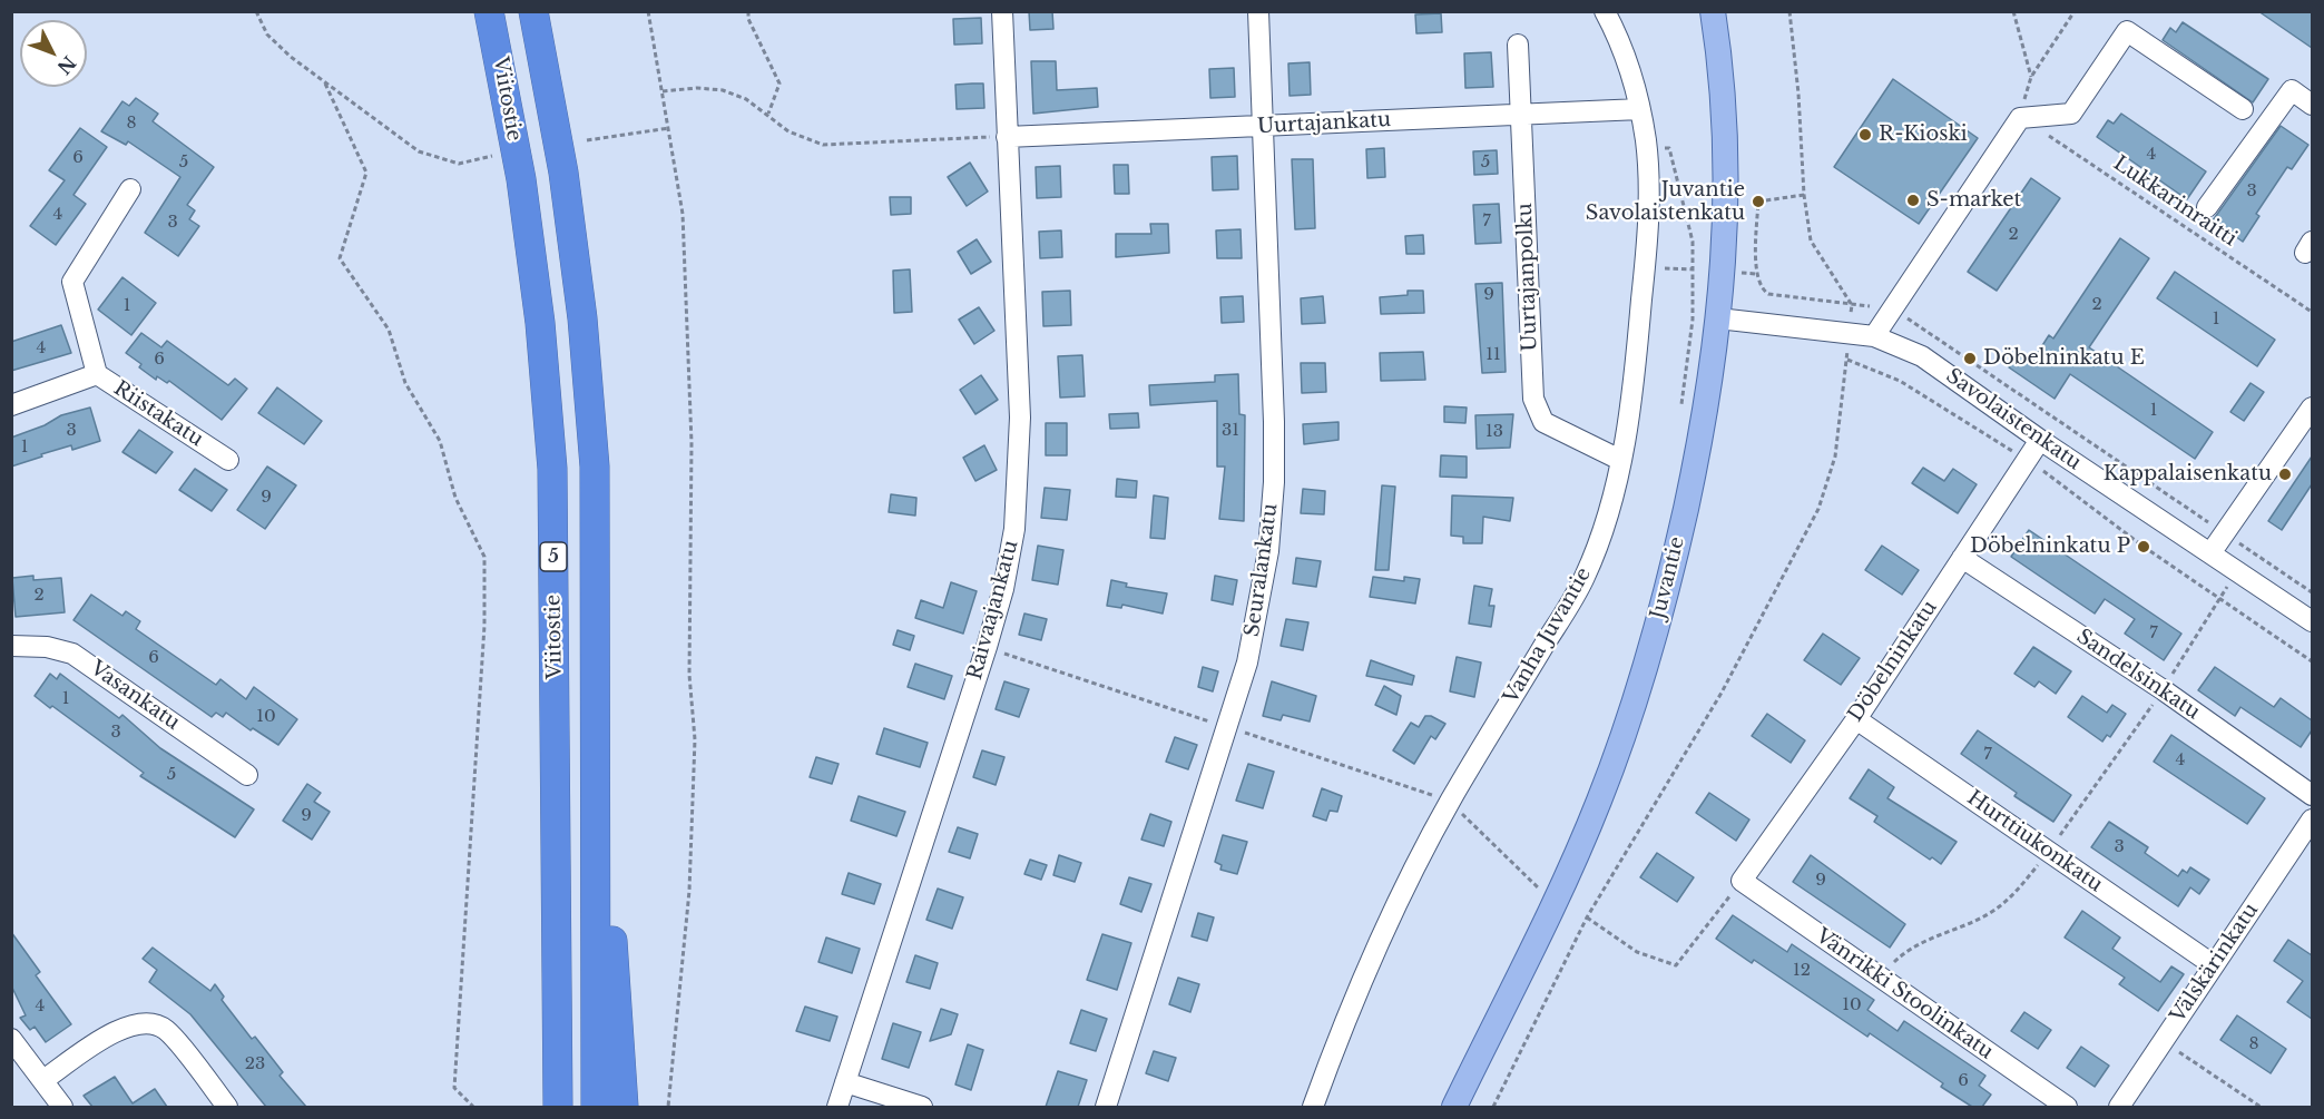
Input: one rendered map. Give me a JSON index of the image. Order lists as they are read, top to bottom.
{
  "streets": {
    "highway": ["Viitostie", "5"],
    "main road": ["Juvantie"],
    "street": [
      "Uurtajankatu",
      "Uurtajanpolku",
      "Riistakatu",
      "Savolaistenkatu",
      "Seuralankatu",
      "Raivaajankatu",
      "Vanha Juvantie",
      "Döbelninkatu",
      "Sandelsinkatu",
      "Vasankatu",
      "Hurttiukonkatu",
      "Välskärinkatu",
      "Vänrikki Stoolinkatu"
    ],
    "path": ["Lukkarinraitti"]
  },
  "crossings": [
    ["Uurtajankatu", "Uurtajanpolku"],
    ["Uurtajankatu", "Seuralankatu"],
    ["Uurtajankatu", "Raivaajankatu"],
    ["Uurtajankatu", "Vanha Juvantie"],
    ["Uurtajanpolku", "Vanha Juvantie"],
    ["Savolaistenkatu", "Juvantie"],
    ["Savolaistenkatu", "Döbelninkatu"],
    ["Döbelninkatu", "Sandelsinkatu"],
    ["Döbelninkatu", "Hurttiukonkatu"],
    ["Döbelninkatu", "Vänrikki Stoolinkatu"],
    ["Hurttiukonkatu", "Välskärinkatu"]
  ],
  "places": [
    "R-Kioski",
    "S-market",
    "Juvantie Savolaistenkatu",
    "Döbelninkatu E",
    "Kappalaisenkatu",
    "Döbelninkatu P"
  ],
  "house_numbers": [
    "8",
    "4",
    "6",
    "5",
    "5",
    "3",
    "4",
    "7",
    "3",
    "2",
    "9",
    "2",
    "1",
    "1",
    "4",
    "11",
    "6",
    "1",
    "3",
    "31",
    "13",
    "1",
    "9",
    "2",
    "7",
    "6",
    "1",
    "10",
    "3",
    "7",
    "4",
    "5",
    "9",
    "3",
    "9",
    "12",
    "10",
    "4",
    "8",
    "23",
    "6"
  ],
  "north": "bottom right"
}
